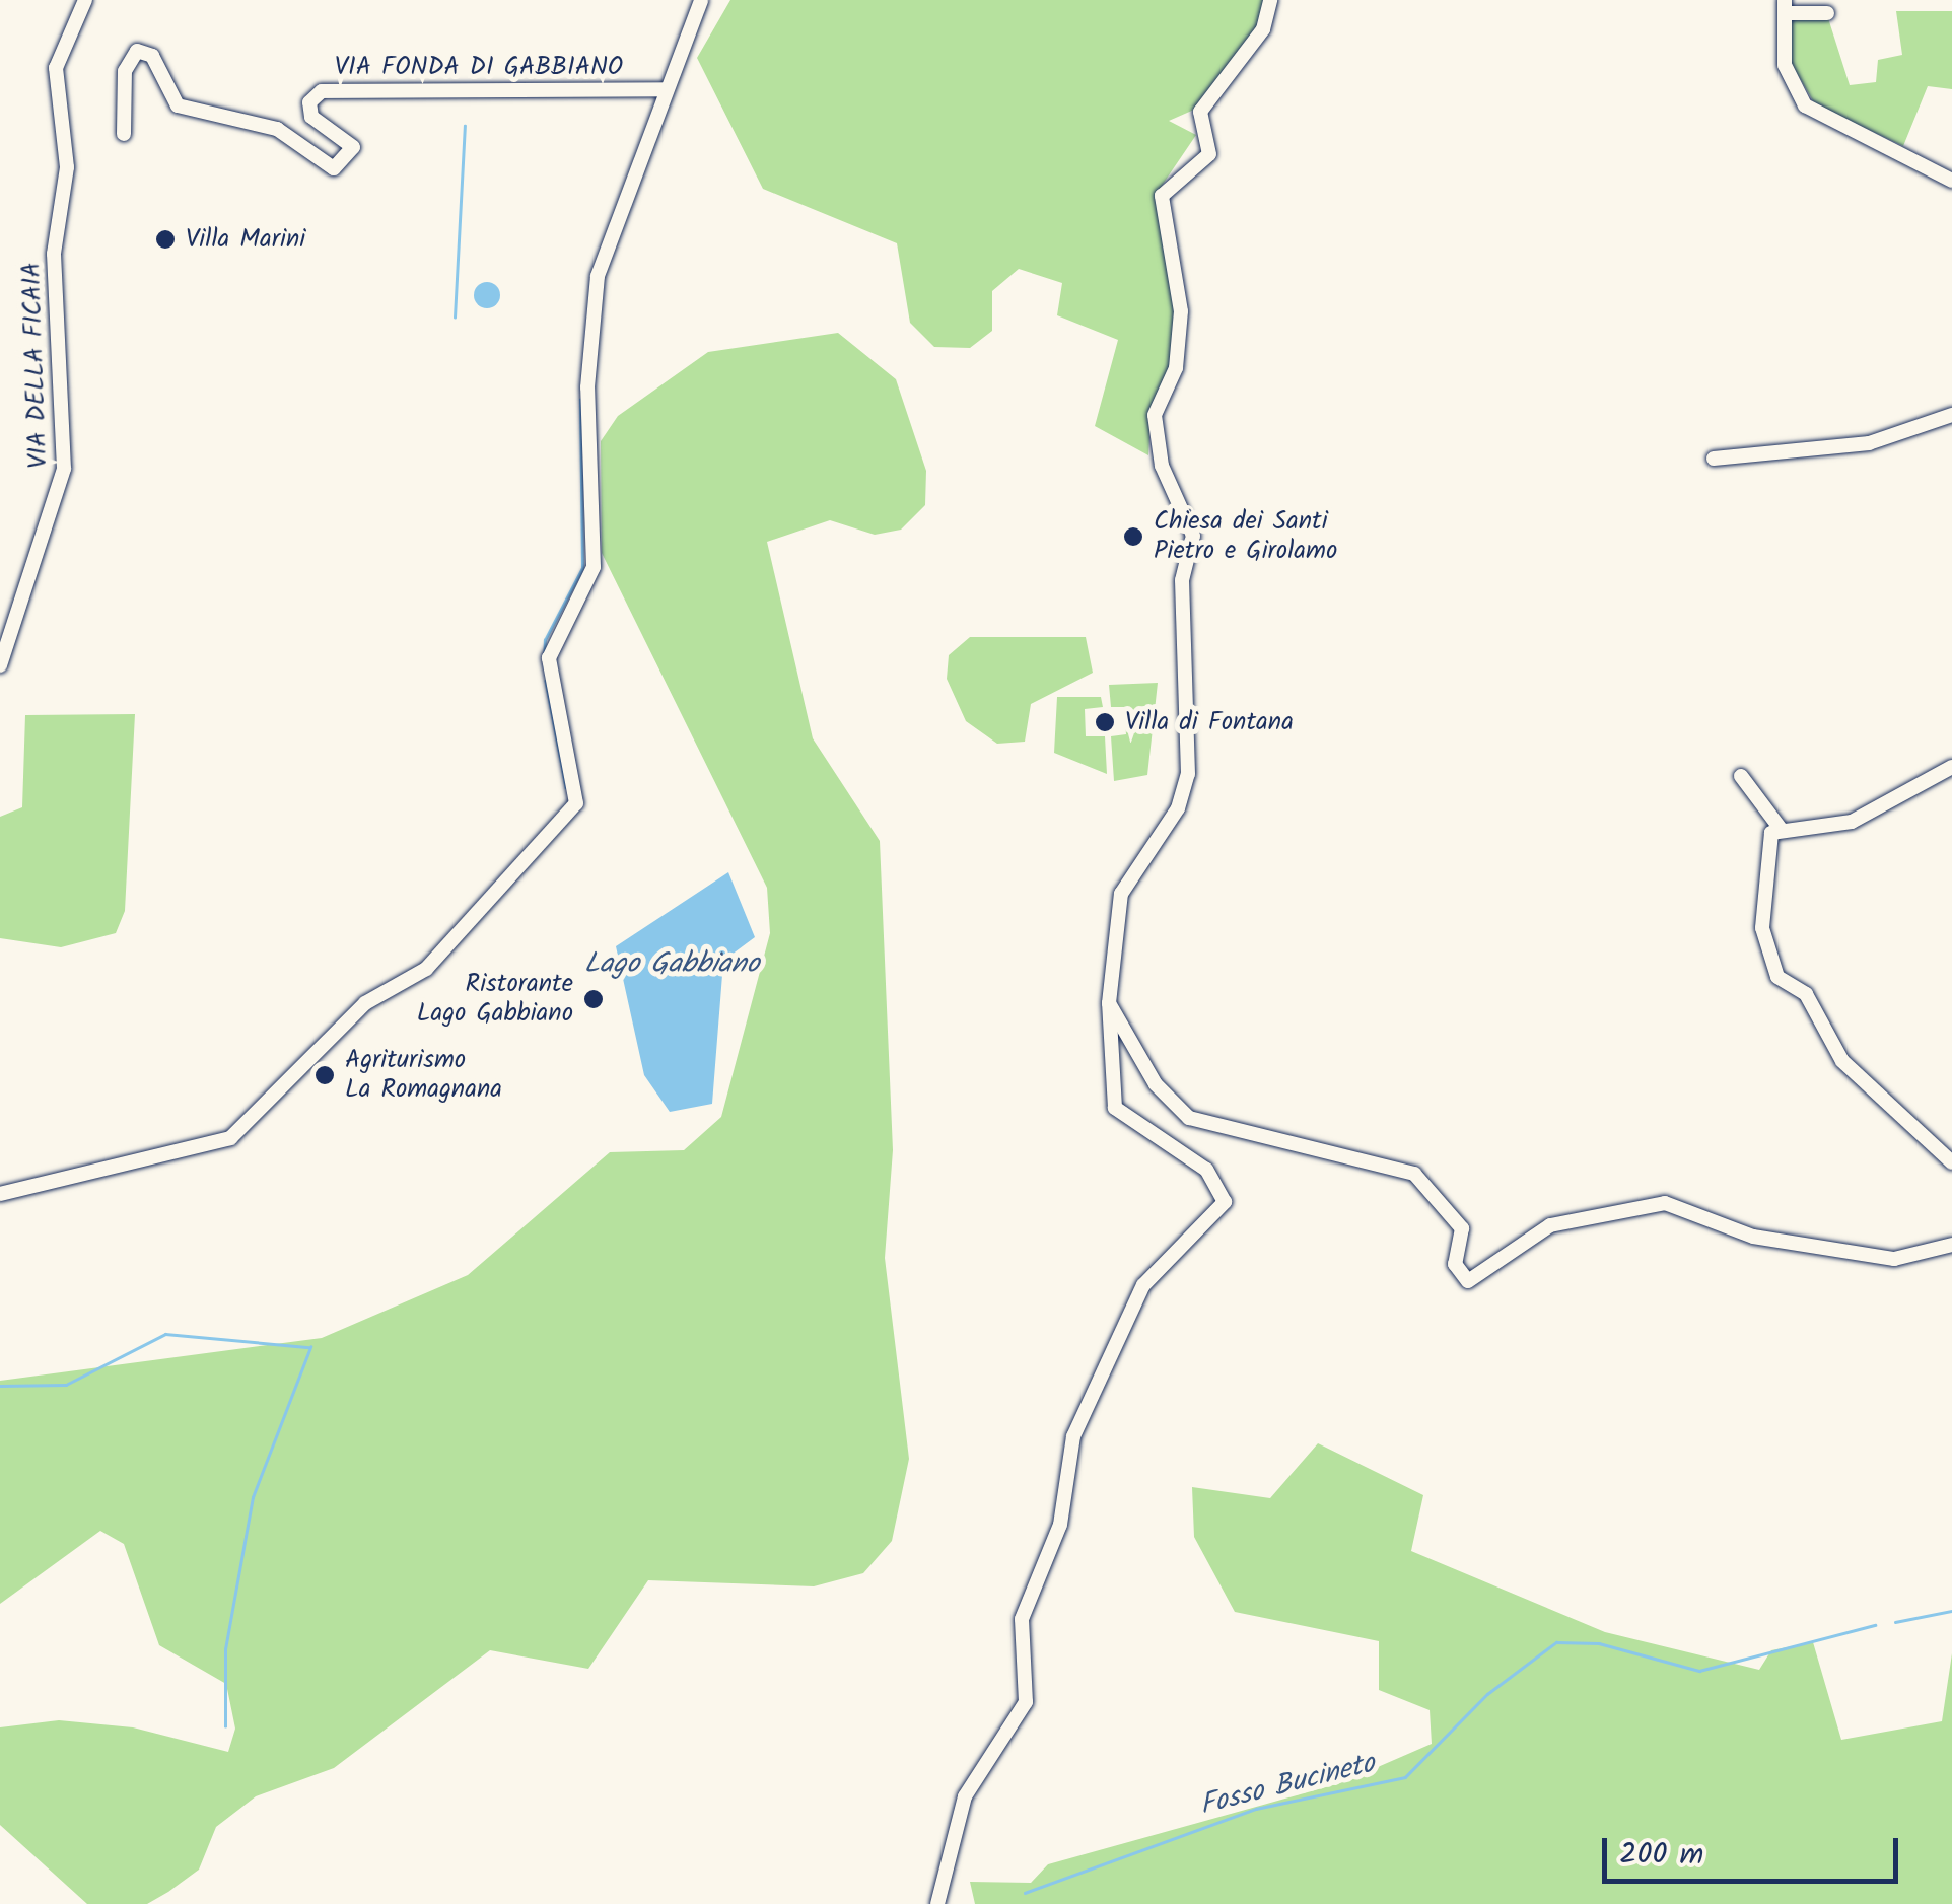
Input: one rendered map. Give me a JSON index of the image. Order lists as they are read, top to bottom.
{
  "streets": {
    "street": ["VIA FONDA DI GABBIANO", "VIA DELLA FICAIA"]
  },
  "water": ["Lago Gabbiano", "Fosso Bucineto"],
  "places": [
    "Villa Marini",
    "Chiesa dei Santi Pietro e Girolamo",
    "Villa di Fontana",
    "Ristorante Lago Gabbiano",
    "Agriturismo La Romagnana"
  ],
  "scale_bar": "200 m"
}
